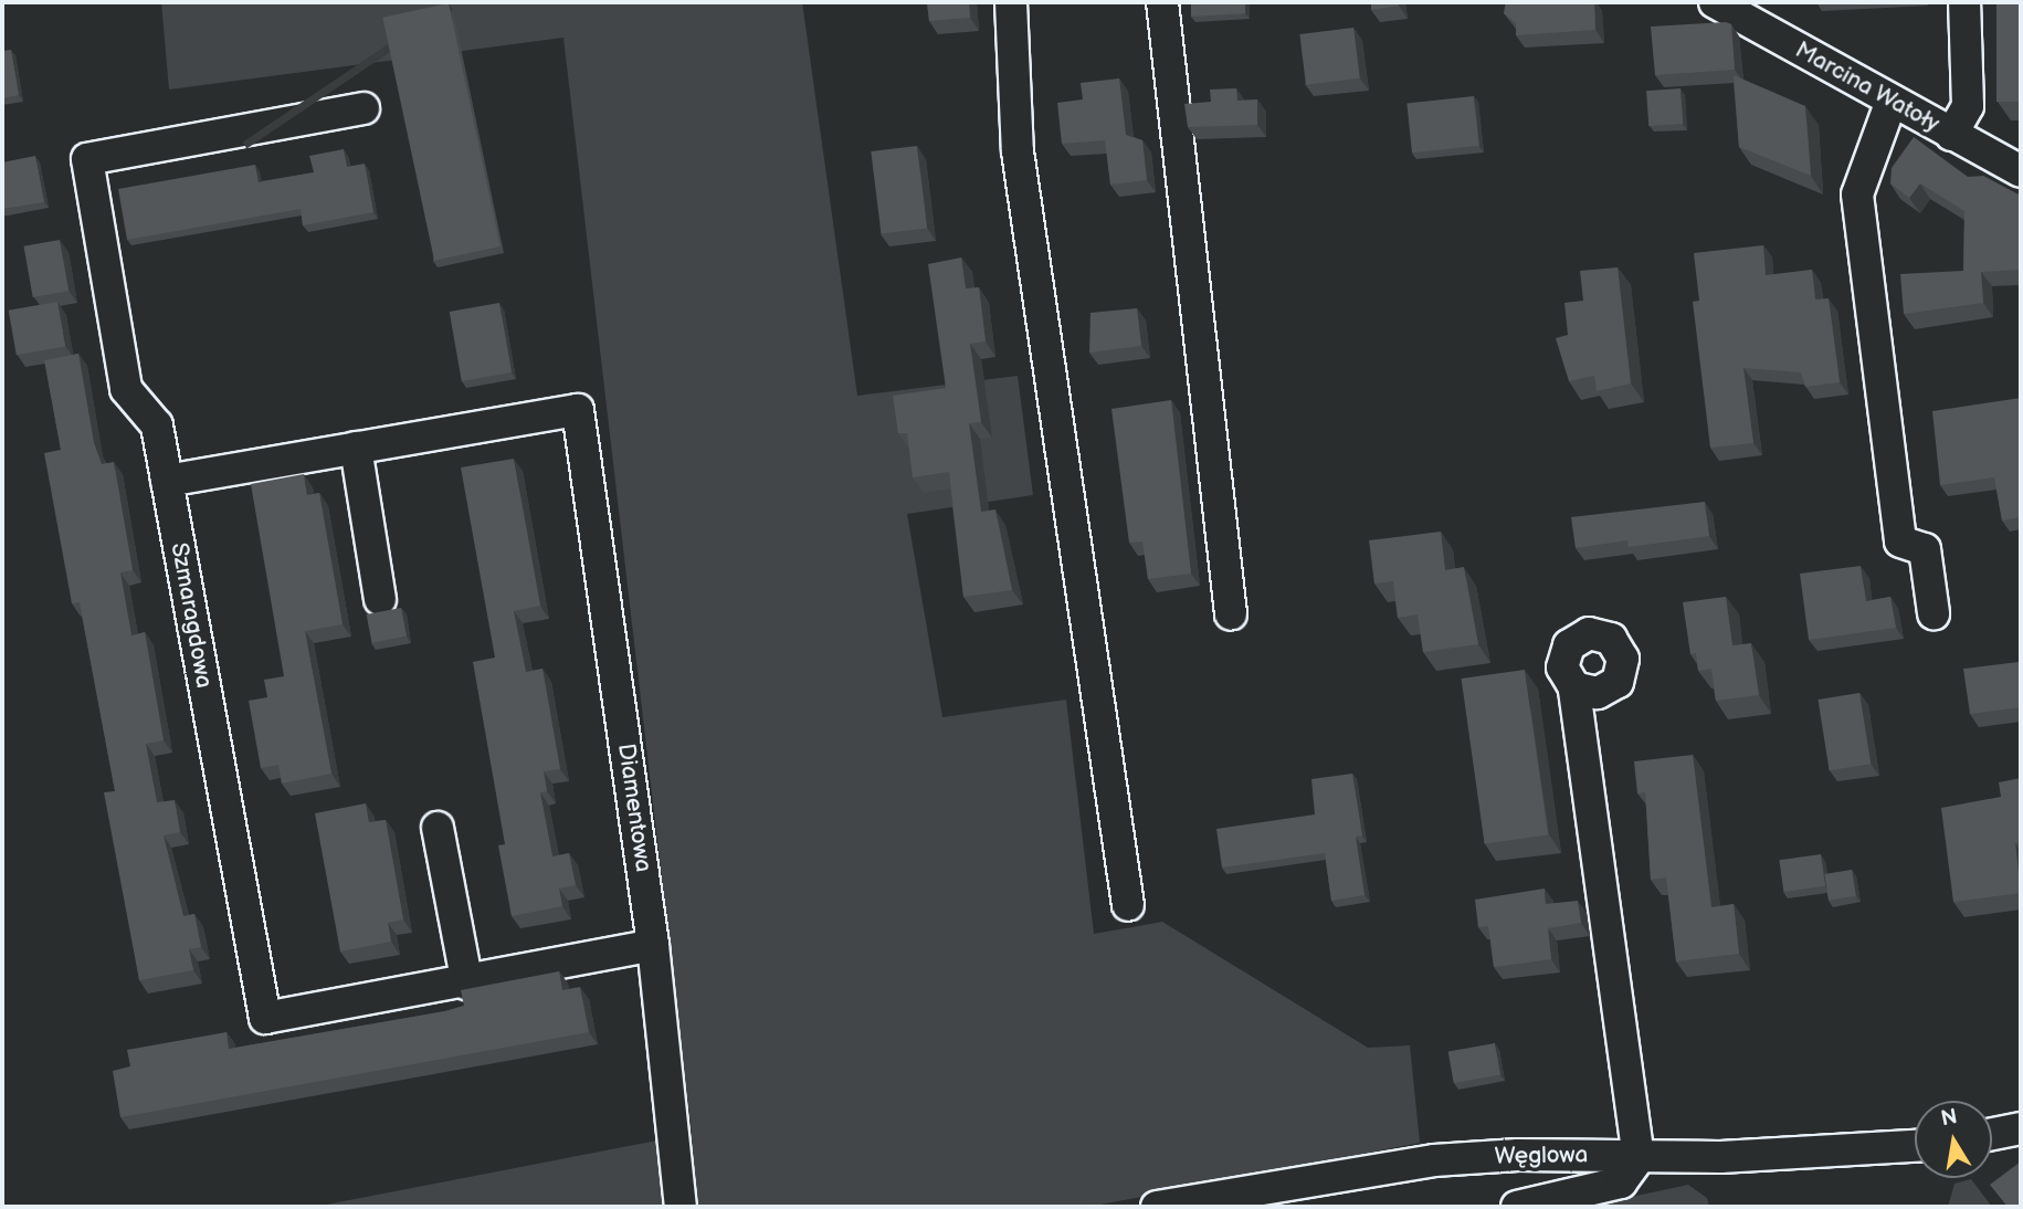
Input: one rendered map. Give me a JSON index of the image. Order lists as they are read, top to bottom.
{
  "streets": {
    "street": [
      "Marcina Watoły",
      "Szmaragdowa",
      "Diamentowa",
      "Węglowa"
    ]
  },
  "north": "top"
}
